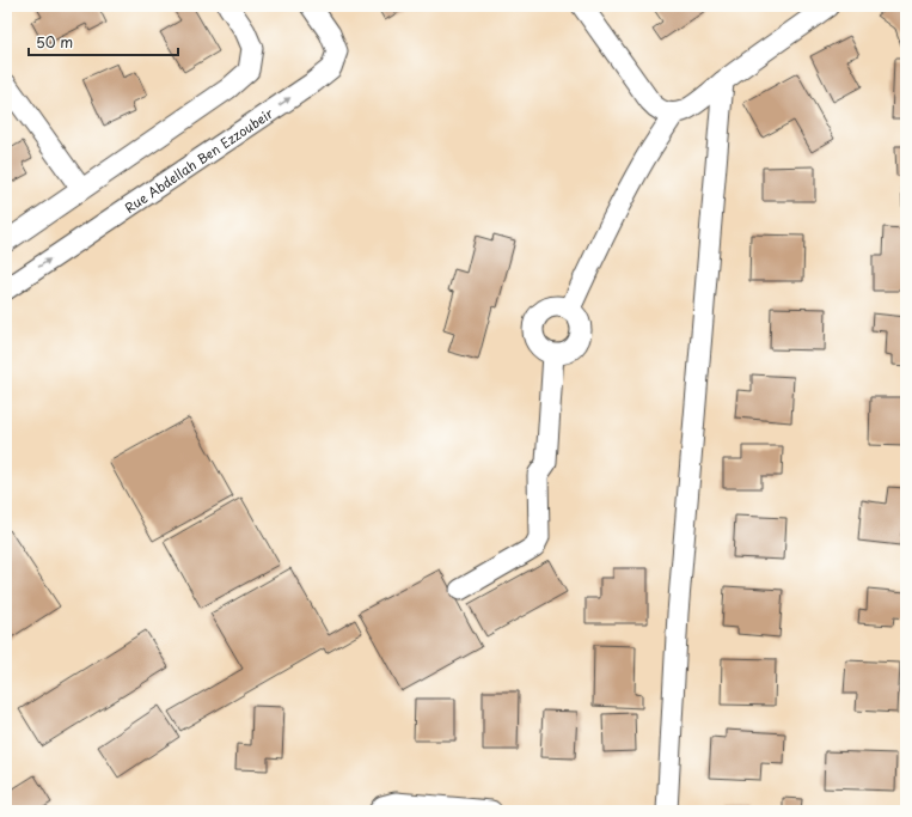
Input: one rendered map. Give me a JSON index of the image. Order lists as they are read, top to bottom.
{
  "streets": {
    "street": ["Rue Abdellah Ben Ezzoubeir"]
  },
  "one_way": ["Rue Abdellah Ben Ezzoubeir"],
  "scale_bar": "50 m"
}
